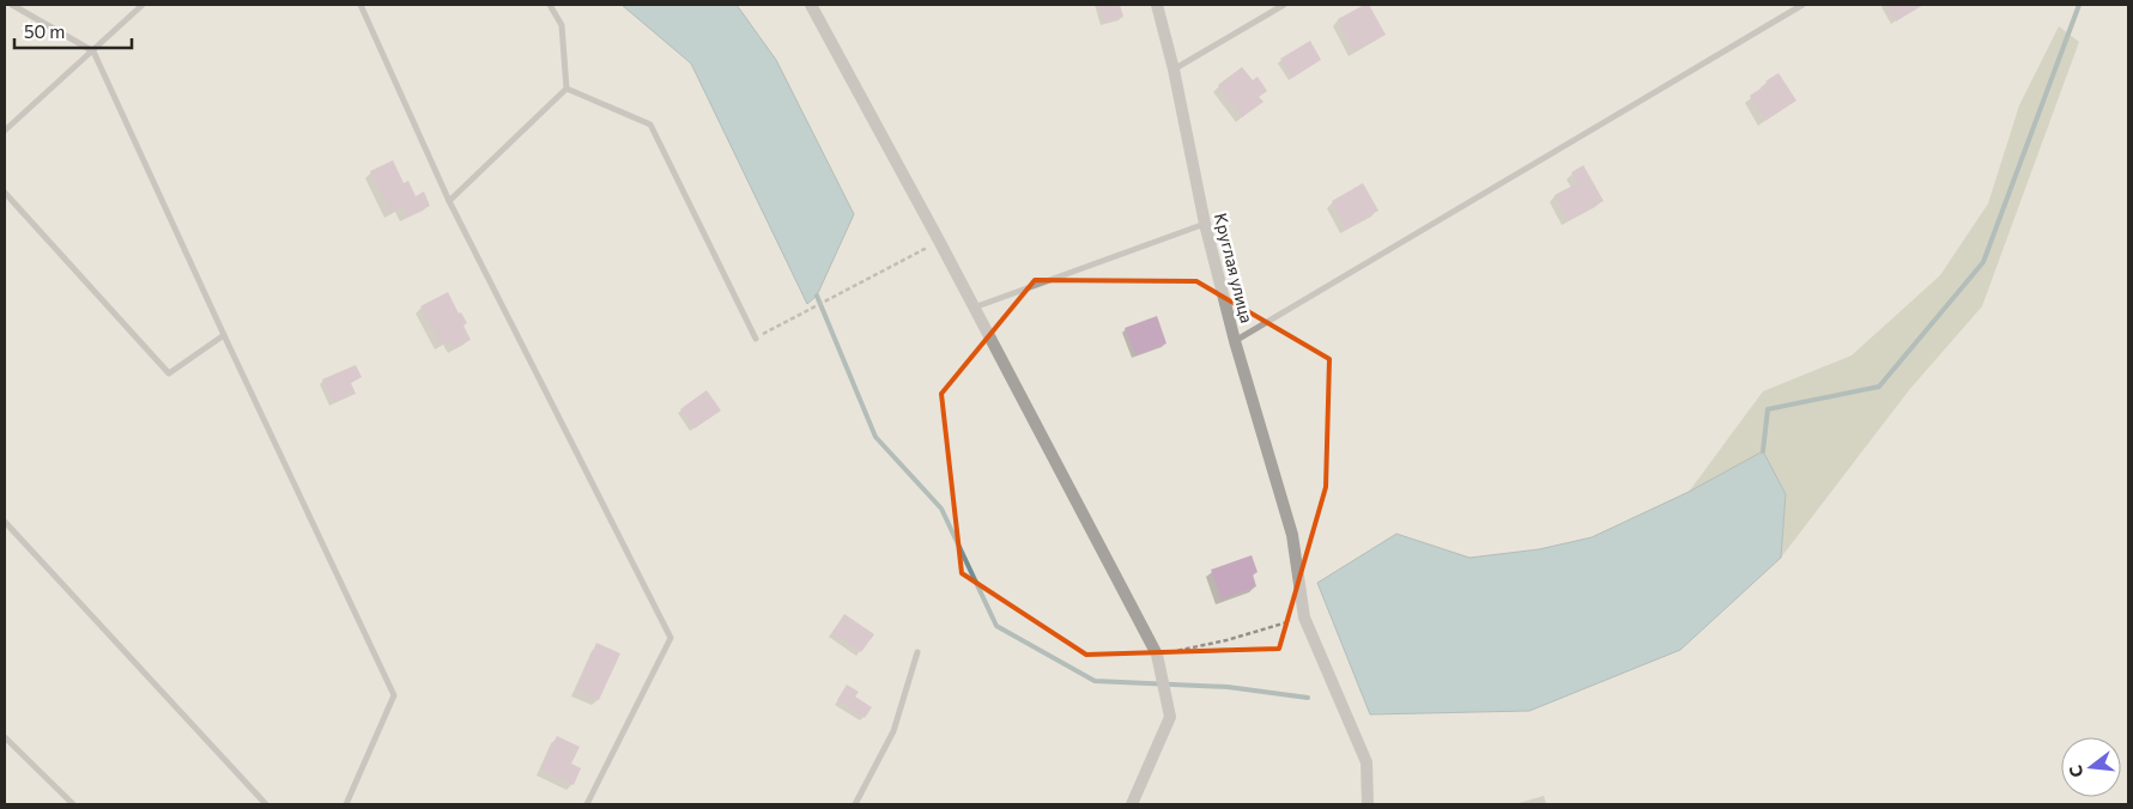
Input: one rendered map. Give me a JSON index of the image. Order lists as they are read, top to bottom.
{
  "streets": {
    "street": ["Круглая улица"]
  },
  "scale_bar": "50 m",
  "north": "left"
}
